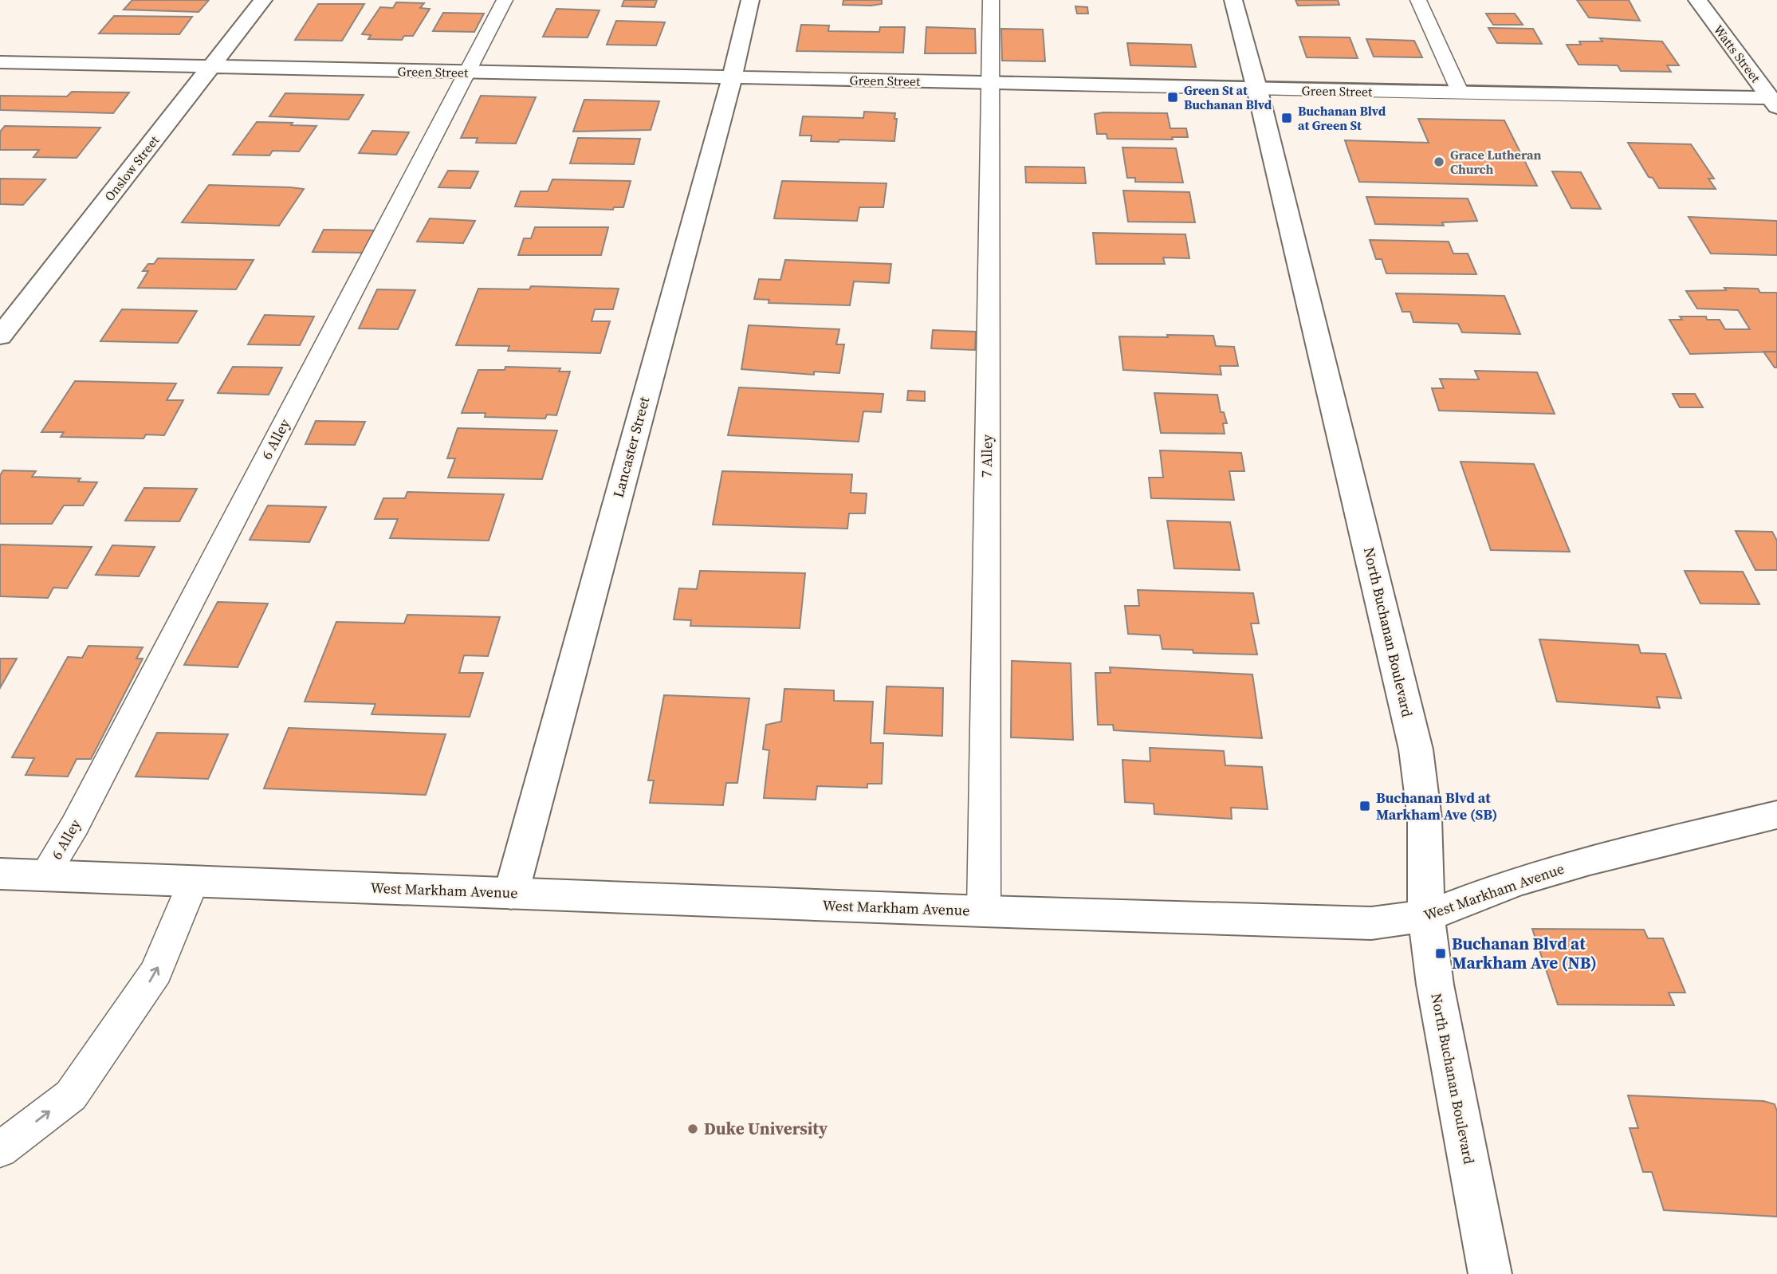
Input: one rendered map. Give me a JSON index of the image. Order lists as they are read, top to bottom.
{
  "streets": {
    "street": [
      "Watts Street",
      "Green Street",
      "Onslow Street",
      "Lancaster Street",
      "North Buchanan Boulevard",
      "West Markham Avenue"
    ],
    "lane": ["6 Alley", "7 Alley"]
  },
  "crossings": [
    ["Watts Street", "Green Street"],
    ["Green Street", "Onslow Street"],
    ["Green Street", "6 Alley"],
    ["Green Street", "Lancaster Street"],
    ["Green Street", "7 Alley"],
    ["Green Street", "North Buchanan Boulevard"],
    ["6 Alley", "West Markham Avenue"],
    ["Lancaster Street", "West Markham Avenue"],
    ["7 Alley", "West Markham Avenue"],
    ["North Buchanan Boulevard", "West Markham Avenue"]
  ],
  "places": {
    "transit": [
      "Green St at Buchanan Blvd",
      "Buchanan Blvd at Green St",
      "Buchanan Blvd at Markham Ave (SB)",
      "Buchanan Blvd at Markham Ave (NB)"
    ],
    "other": ["Grace Lutheran Church", "Duke University"]
  }
}
